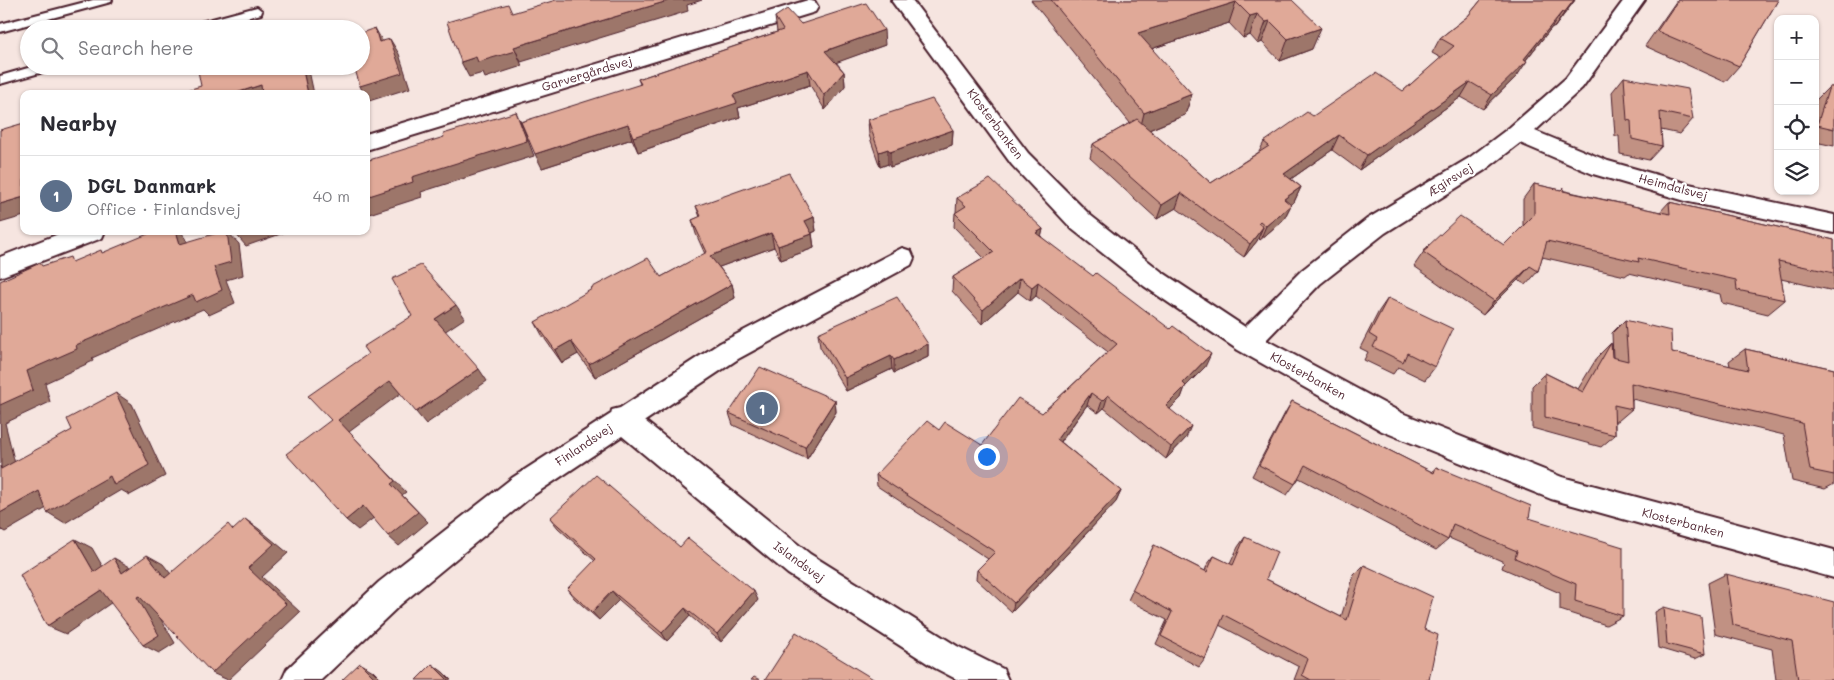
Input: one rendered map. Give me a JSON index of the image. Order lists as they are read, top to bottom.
{
  "streets": {
    "street": [
      "Garvergårdsvej",
      "Klosterbanken",
      "Ægirsvej",
      "Heimdalsvej",
      "Finlandsvej",
      "Islandsvej"
    ]
  },
  "crossings": [
    ["Klosterbanken", "Ægirsvej"],
    ["Ægirsvej", "Heimdalsvej"],
    ["Finlandsvej", "Islandsvej"]
  ],
  "page": {
    "map_buttons": ["+", "−"],
    "search": "Search here",
    "heading": "Nearby",
    "list": [
      {
        "mark": "1",
        "name": "DGL Danmark",
        "note": "Office · Finlandsvej",
        "value": "40 m"
      }
    ],
    "pins": "1"
  }
}
